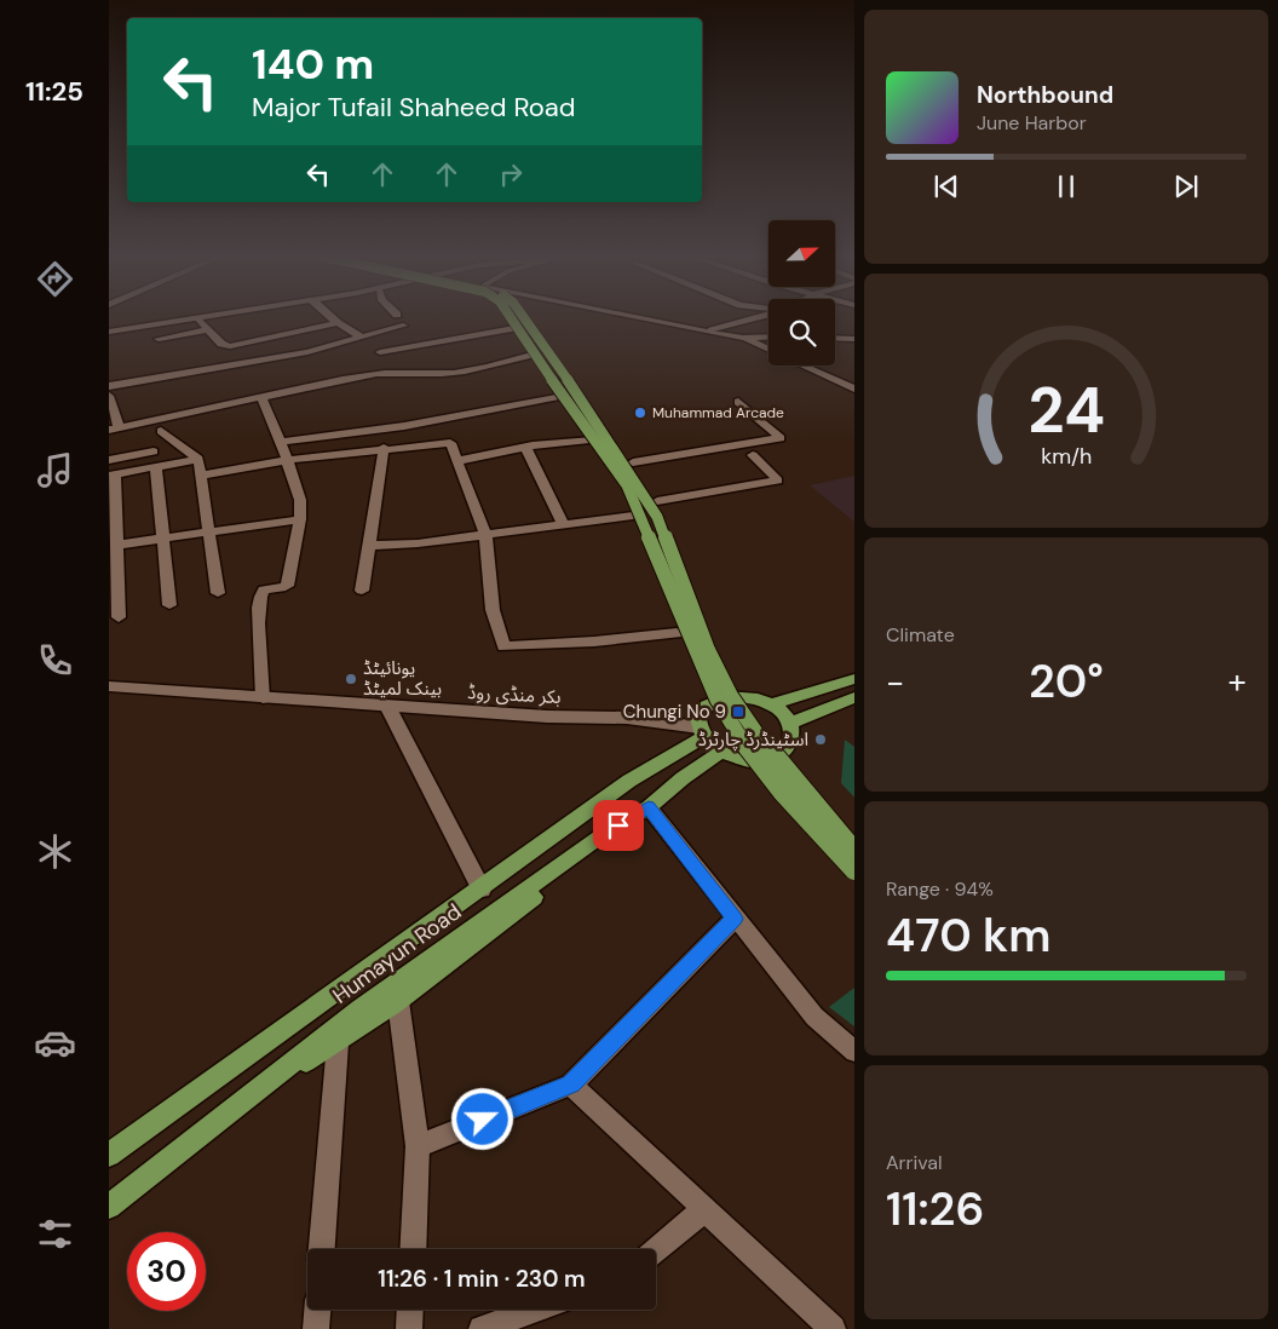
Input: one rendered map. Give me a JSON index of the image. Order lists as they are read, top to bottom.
{
  "streets": {
    "main road": ["Humayun Road"],
    "street": ["بکر منڈی روڈ"]
  },
  "crossings": [
    ["بکر منڈی روڈ", "Humayun Road"]
  ],
  "places": {
    "other": ["Muhammad Arcade", "یونائیٹڈ بینک لمیٹڈ", "اسٹینڈرڈ چارٹرڈ"],
    "transit": ["Chungi No 9"]
  },
  "north": "right",
  "page": {
    "tabs": "11:25",
    "turn": ["140 m", "Major Tufail Shaheed Road"],
    "song": ["Northbound", "June Harbor"],
    "tile": [
      "Climate",
      ["Range · 94%", "470 km"],
      ["Arrival", "11:26"]
    ],
    "heat": ["−", "20°", "+"],
    "limit": "30",
    "trip": "11:26 · 1 min · 230 m",
    "gauge": ["24", "km/h"]
  }
}
